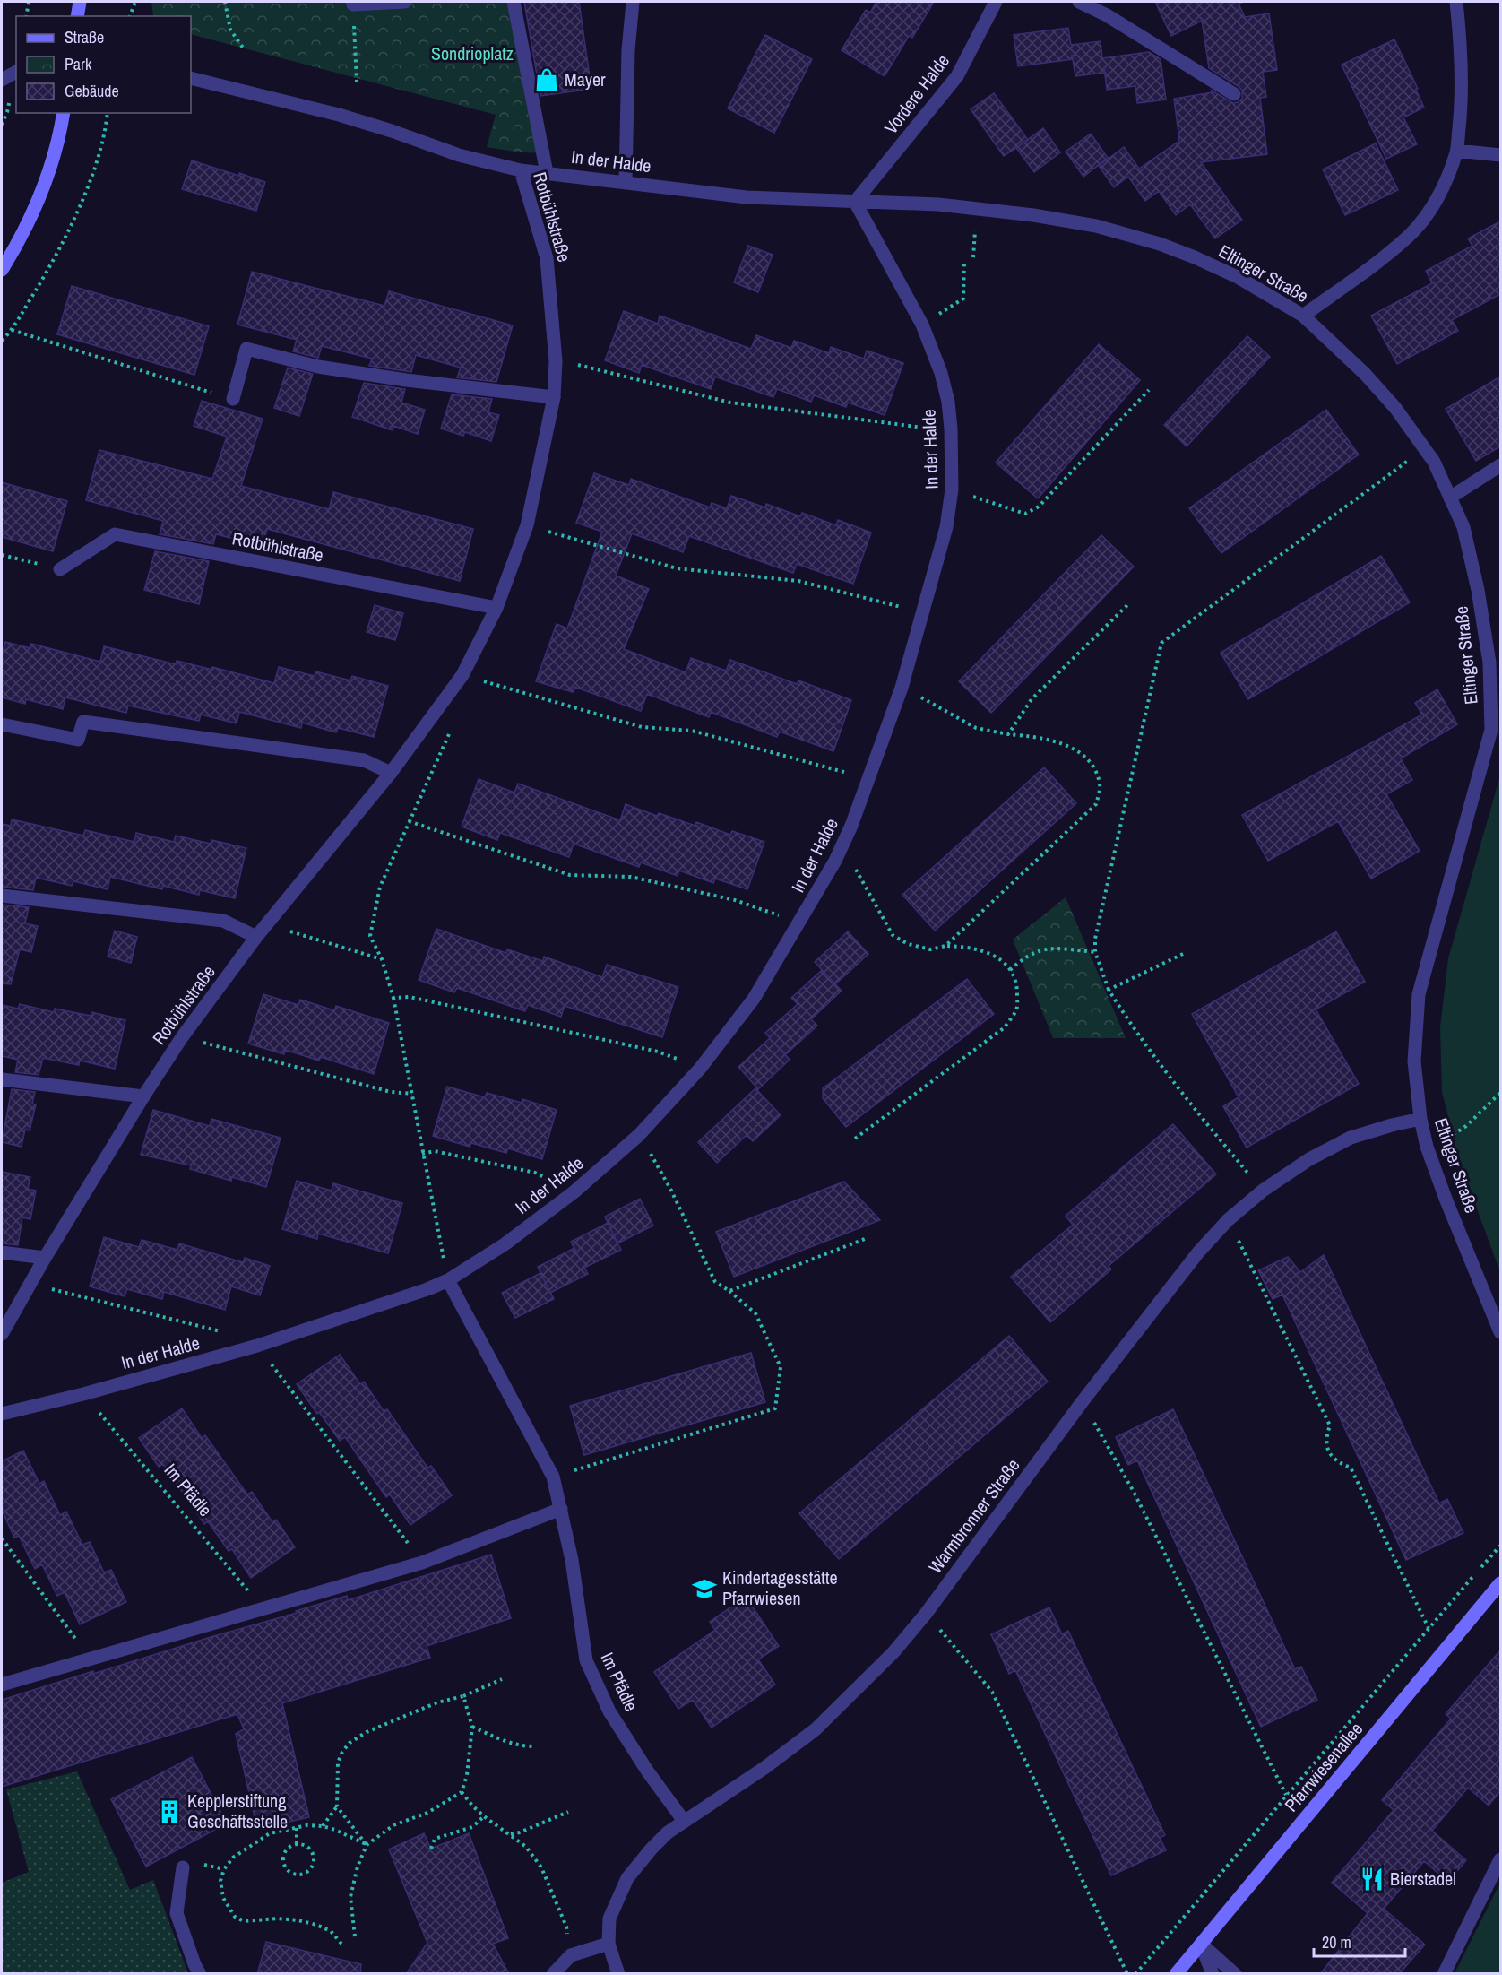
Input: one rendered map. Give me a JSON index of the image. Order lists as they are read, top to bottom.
{
  "streets": {
    "main road": ["Pfarrwiesenallee"],
    "street": [
      "Vordere Halde",
      "In der Halde",
      "Rotbühlstraße",
      "Eltinger Straße",
      "Im Pfädle",
      "Warmbronner Straße"
    ]
  },
  "crossings": [
    ["Vordere Halde", "In der Halde"],
    ["Vordere Halde", "Eltinger Straße"],
    ["In der Halde", "Rotbühlstraße"],
    ["In der Halde", "Eltinger Straße"],
    ["In der Halde", "Im Pfädle"],
    ["Eltinger Straße", "Warmbronner Straße"],
    ["Im Pfädle", "Warmbronner Straße"]
  ],
  "parks": ["Sondrioplatz"],
  "places": {
    "shop": ["Mayer"],
    "school or university": ["Kindertagesstätte Pfarrwiesen"],
    "building": ["Kepplerstiftung Geschäftsstelle"],
    "restaurant": ["Bierstadel"]
  },
  "legend": ["Straße", "Park", "Gebäude"],
  "scale_bar": "20 m"
}
